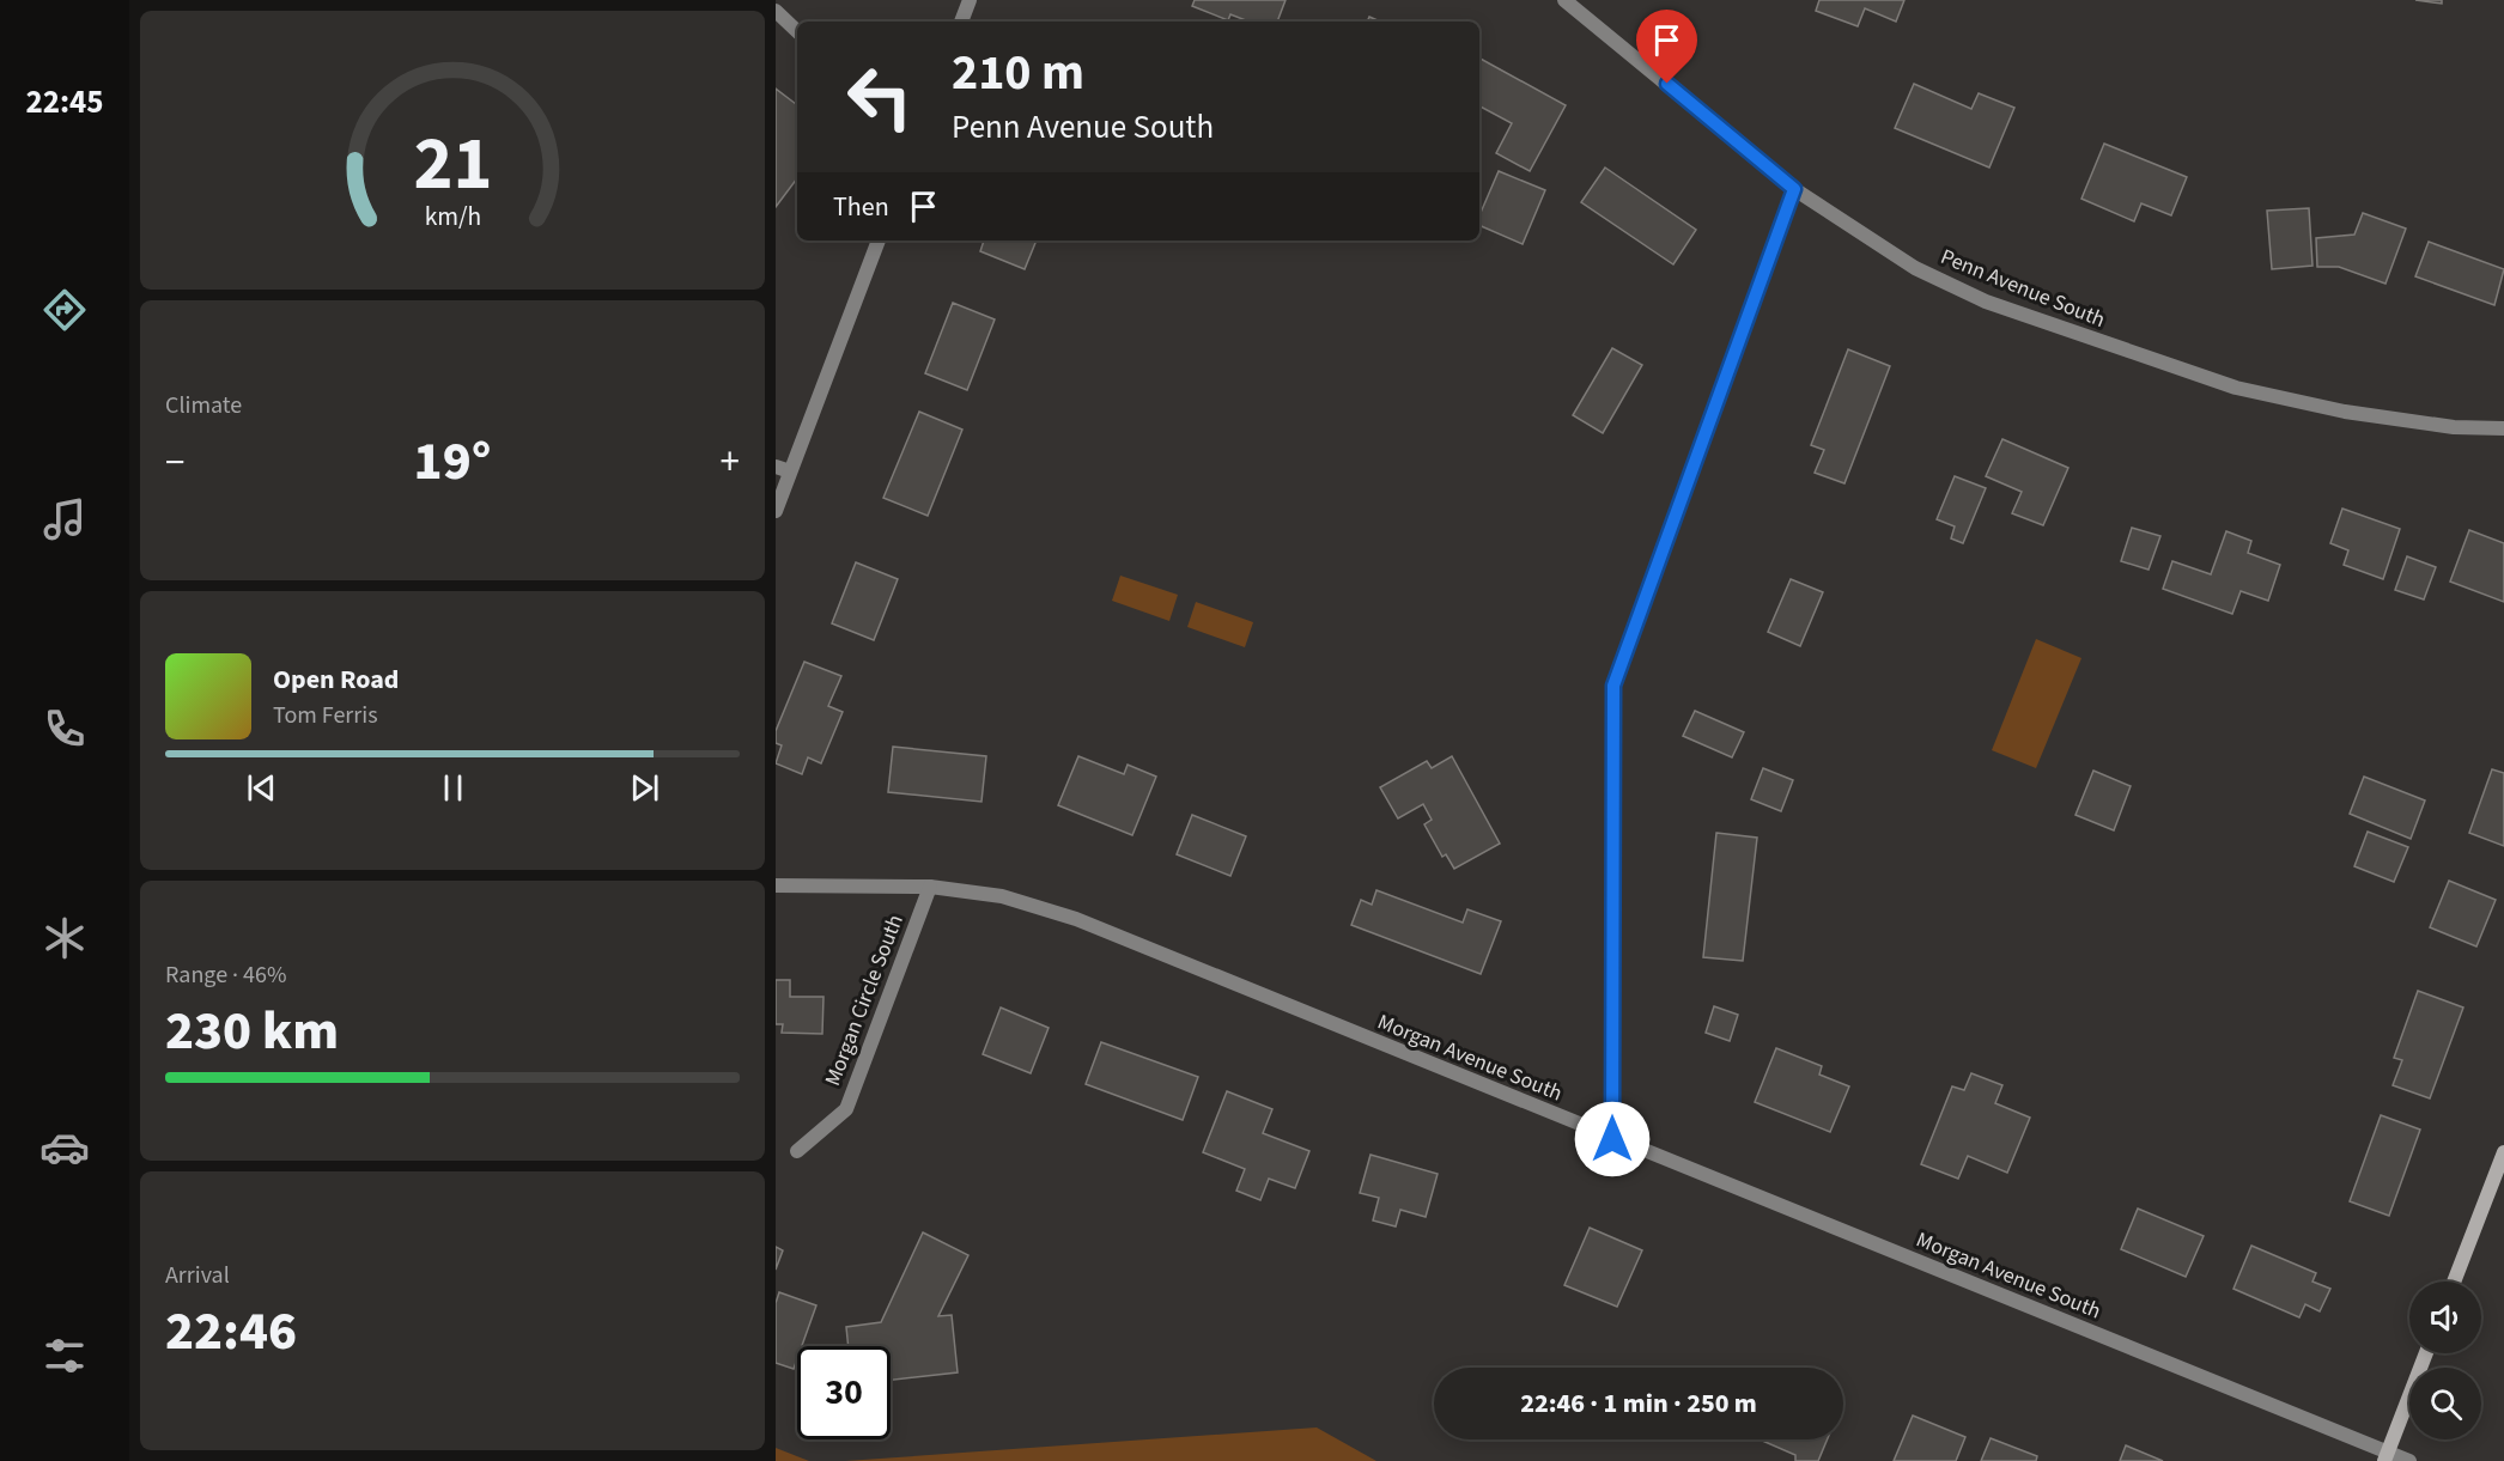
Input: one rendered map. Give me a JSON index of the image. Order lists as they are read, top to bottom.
{
  "streets": {
    "street": ["Penn Avenue South", "Morgan Circle South", "Morgan Avenue South"]
  },
  "crossings": [
    ["Morgan Circle South", "Morgan Avenue South"]
  ],
  "page": {
    "tabs": "22:45",
    "turn": ["210 m", "Penn Avenue South"],
    "then": "Then",
    "tile": [
      "Climate",
      ["Range · 46%", "230 km"],
      ["Arrival", "22:46"]
    ],
    "heat": ["−", "19°", "+"],
    "song": ["Open Road", "Tom Ferris"],
    "limit": "30",
    "trip": "22:46 · 1 min · 250 m",
    "gauge": ["21", "km/h"]
  }
}
